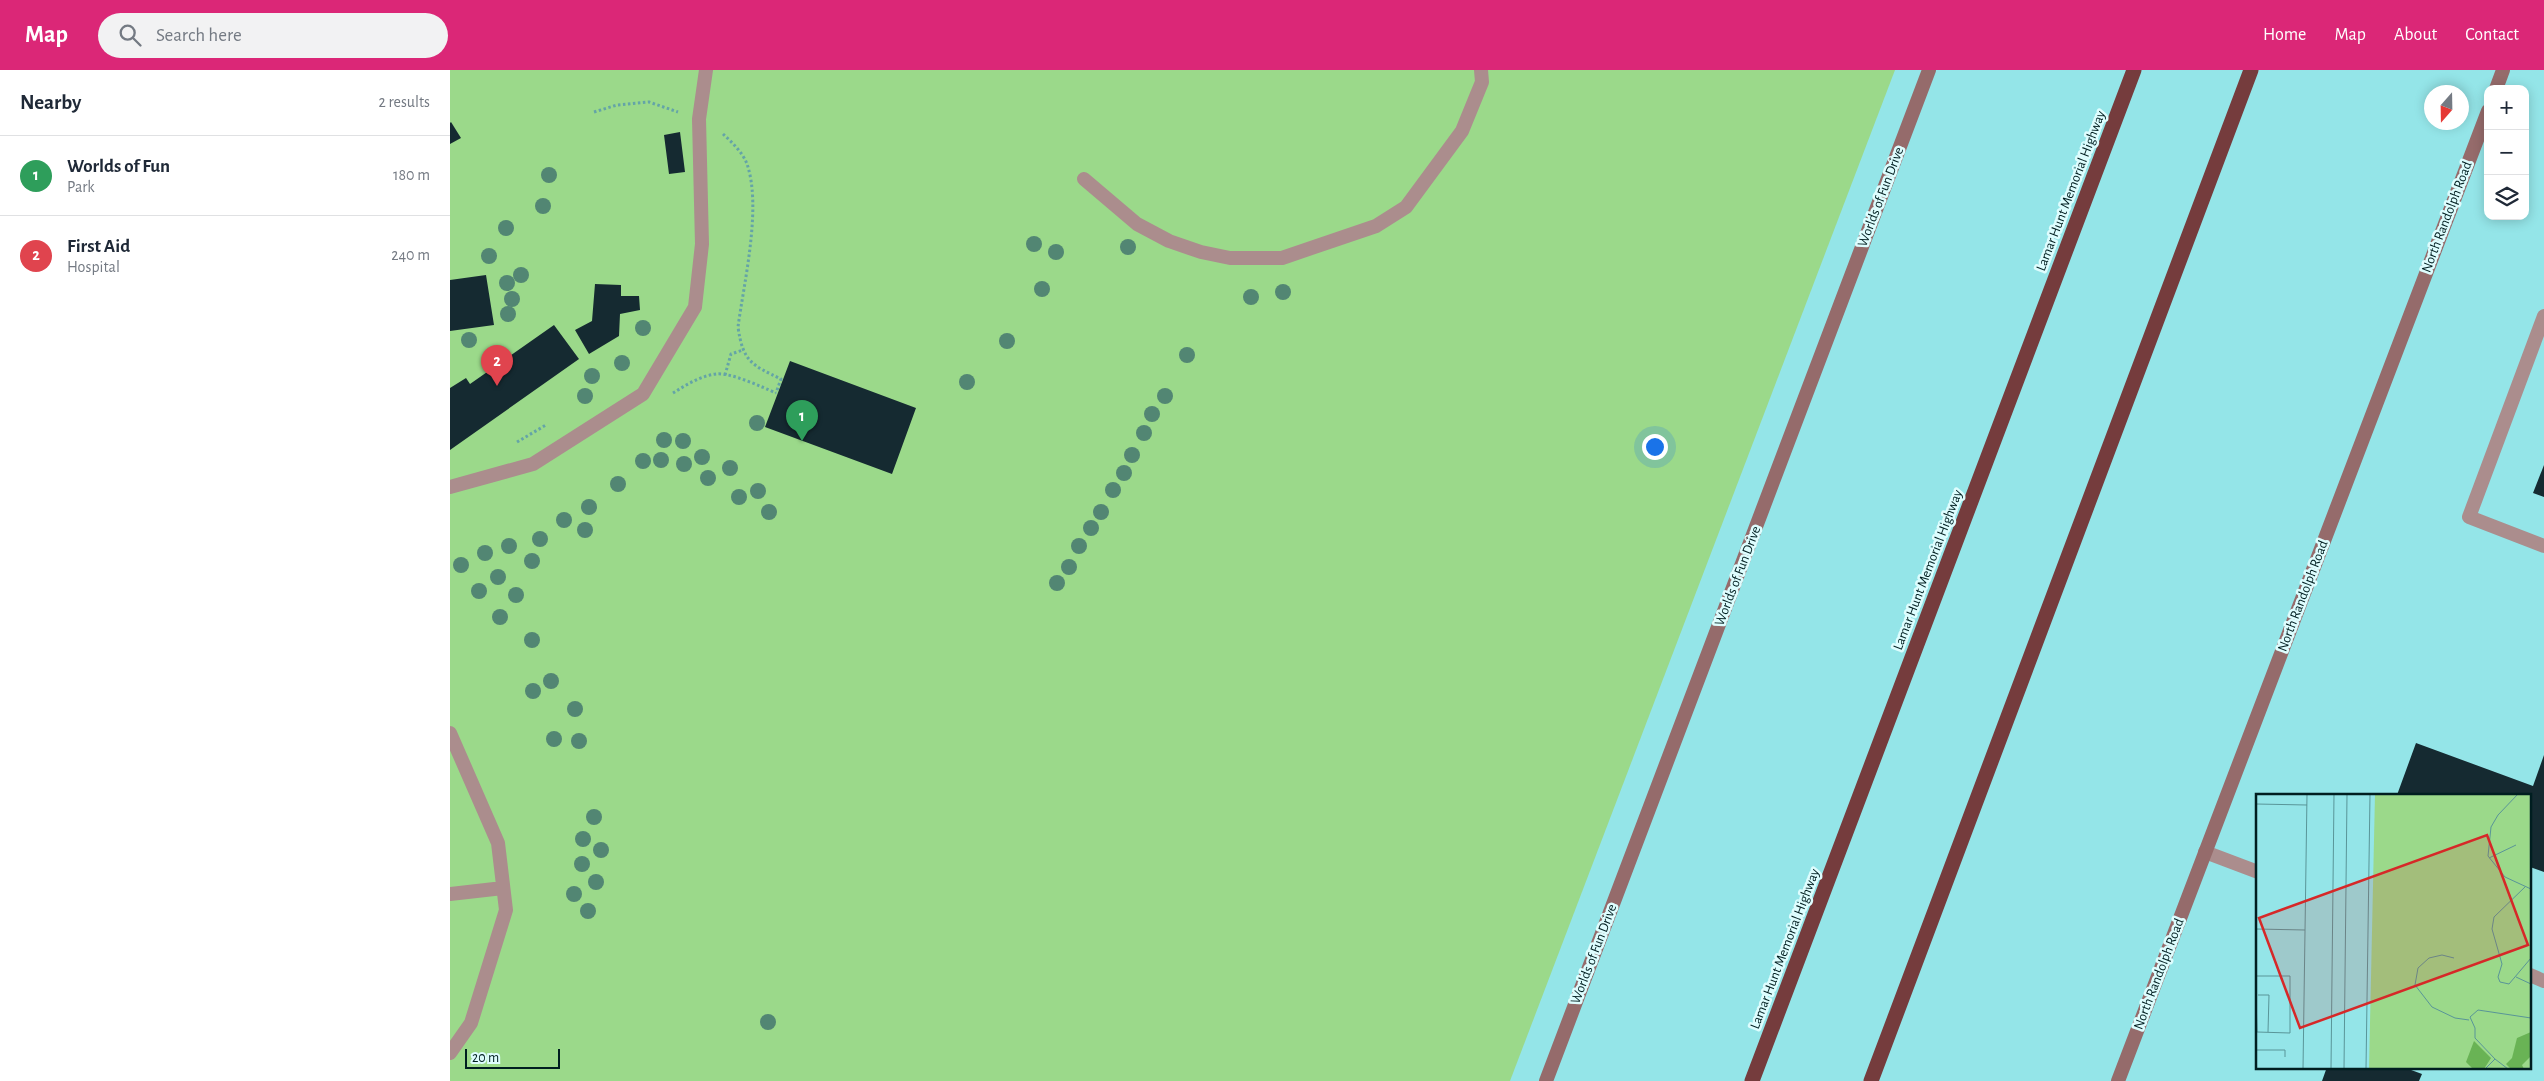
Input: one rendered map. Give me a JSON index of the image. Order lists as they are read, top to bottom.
{
  "streets": {
    "highway": ["Lamar Hunt Memorial Highway"],
    "main road": ["Worlds of Fun Drive", "North Randolph Road"]
  },
  "scale_bar": "20 m",
  "north": "bottom",
  "page": {
    "header": "Map",
    "search": "Search here",
    "nav": [
      "Home",
      "Map",
      "About",
      "Contact"
    ],
    "heading": ["Nearby", "2 results"],
    "map_buttons": ["+", "−"],
    "list": [
      {
        "mark": "1",
        "name": "Worlds of Fun",
        "note": "Park",
        "value": "180 m"
      },
      {
        "mark": "2",
        "name": "First Aid",
        "note": "Hospital",
        "value": "240 m"
      }
    ],
    "pins": ["2", "1"],
    "scale": "20 m"
  }
}
